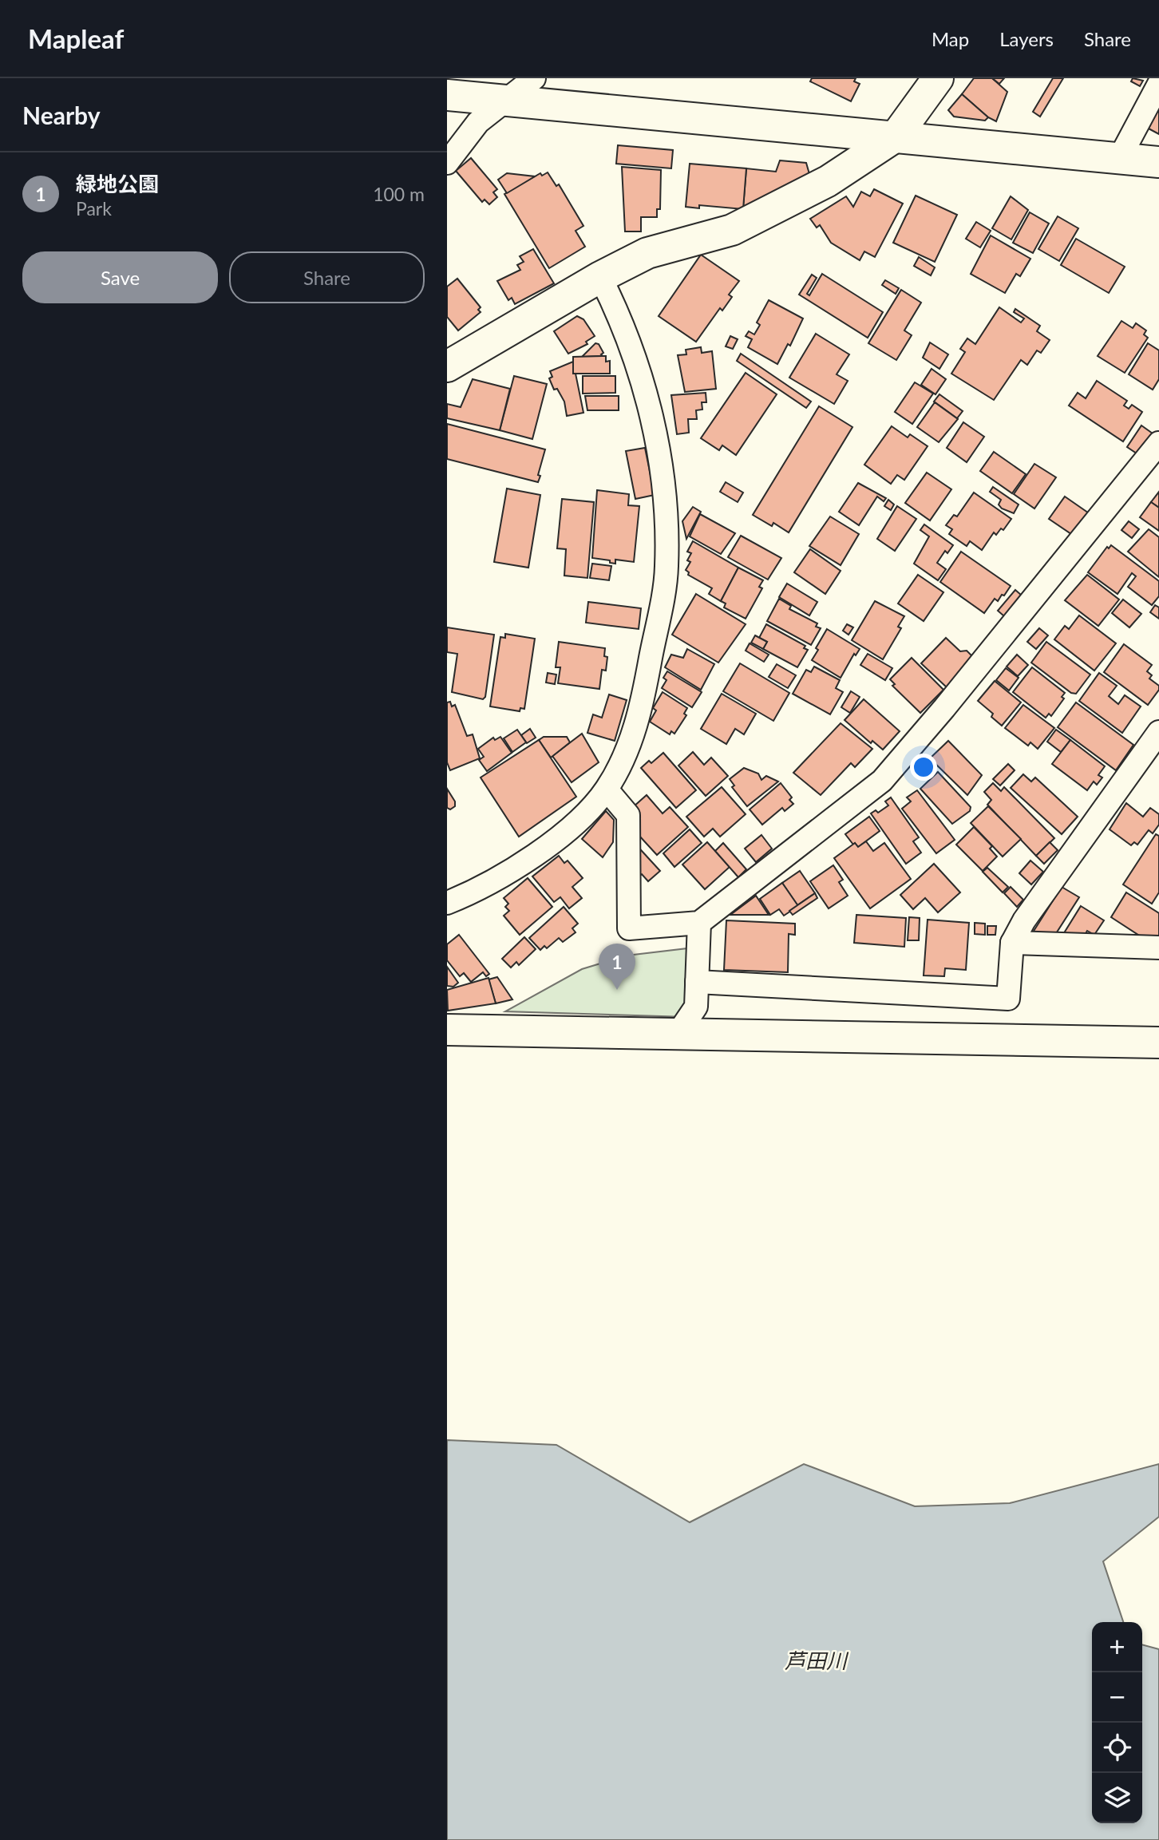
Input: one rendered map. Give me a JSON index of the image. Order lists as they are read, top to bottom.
{
  "water": ["芦田川"],
  "page": {
    "header": "Mapleaf",
    "nav": ["Map", "Layers", "Share"],
    "heading": "Nearby",
    "list": [
      {
        "mark": "1",
        "name": "緑地公園",
        "note": "Park",
        "value": "100 m"
      }
    ],
    "buttons": ["Save", "Share"],
    "pins": "1",
    "map_buttons": ["+", "−"]
  }
}
